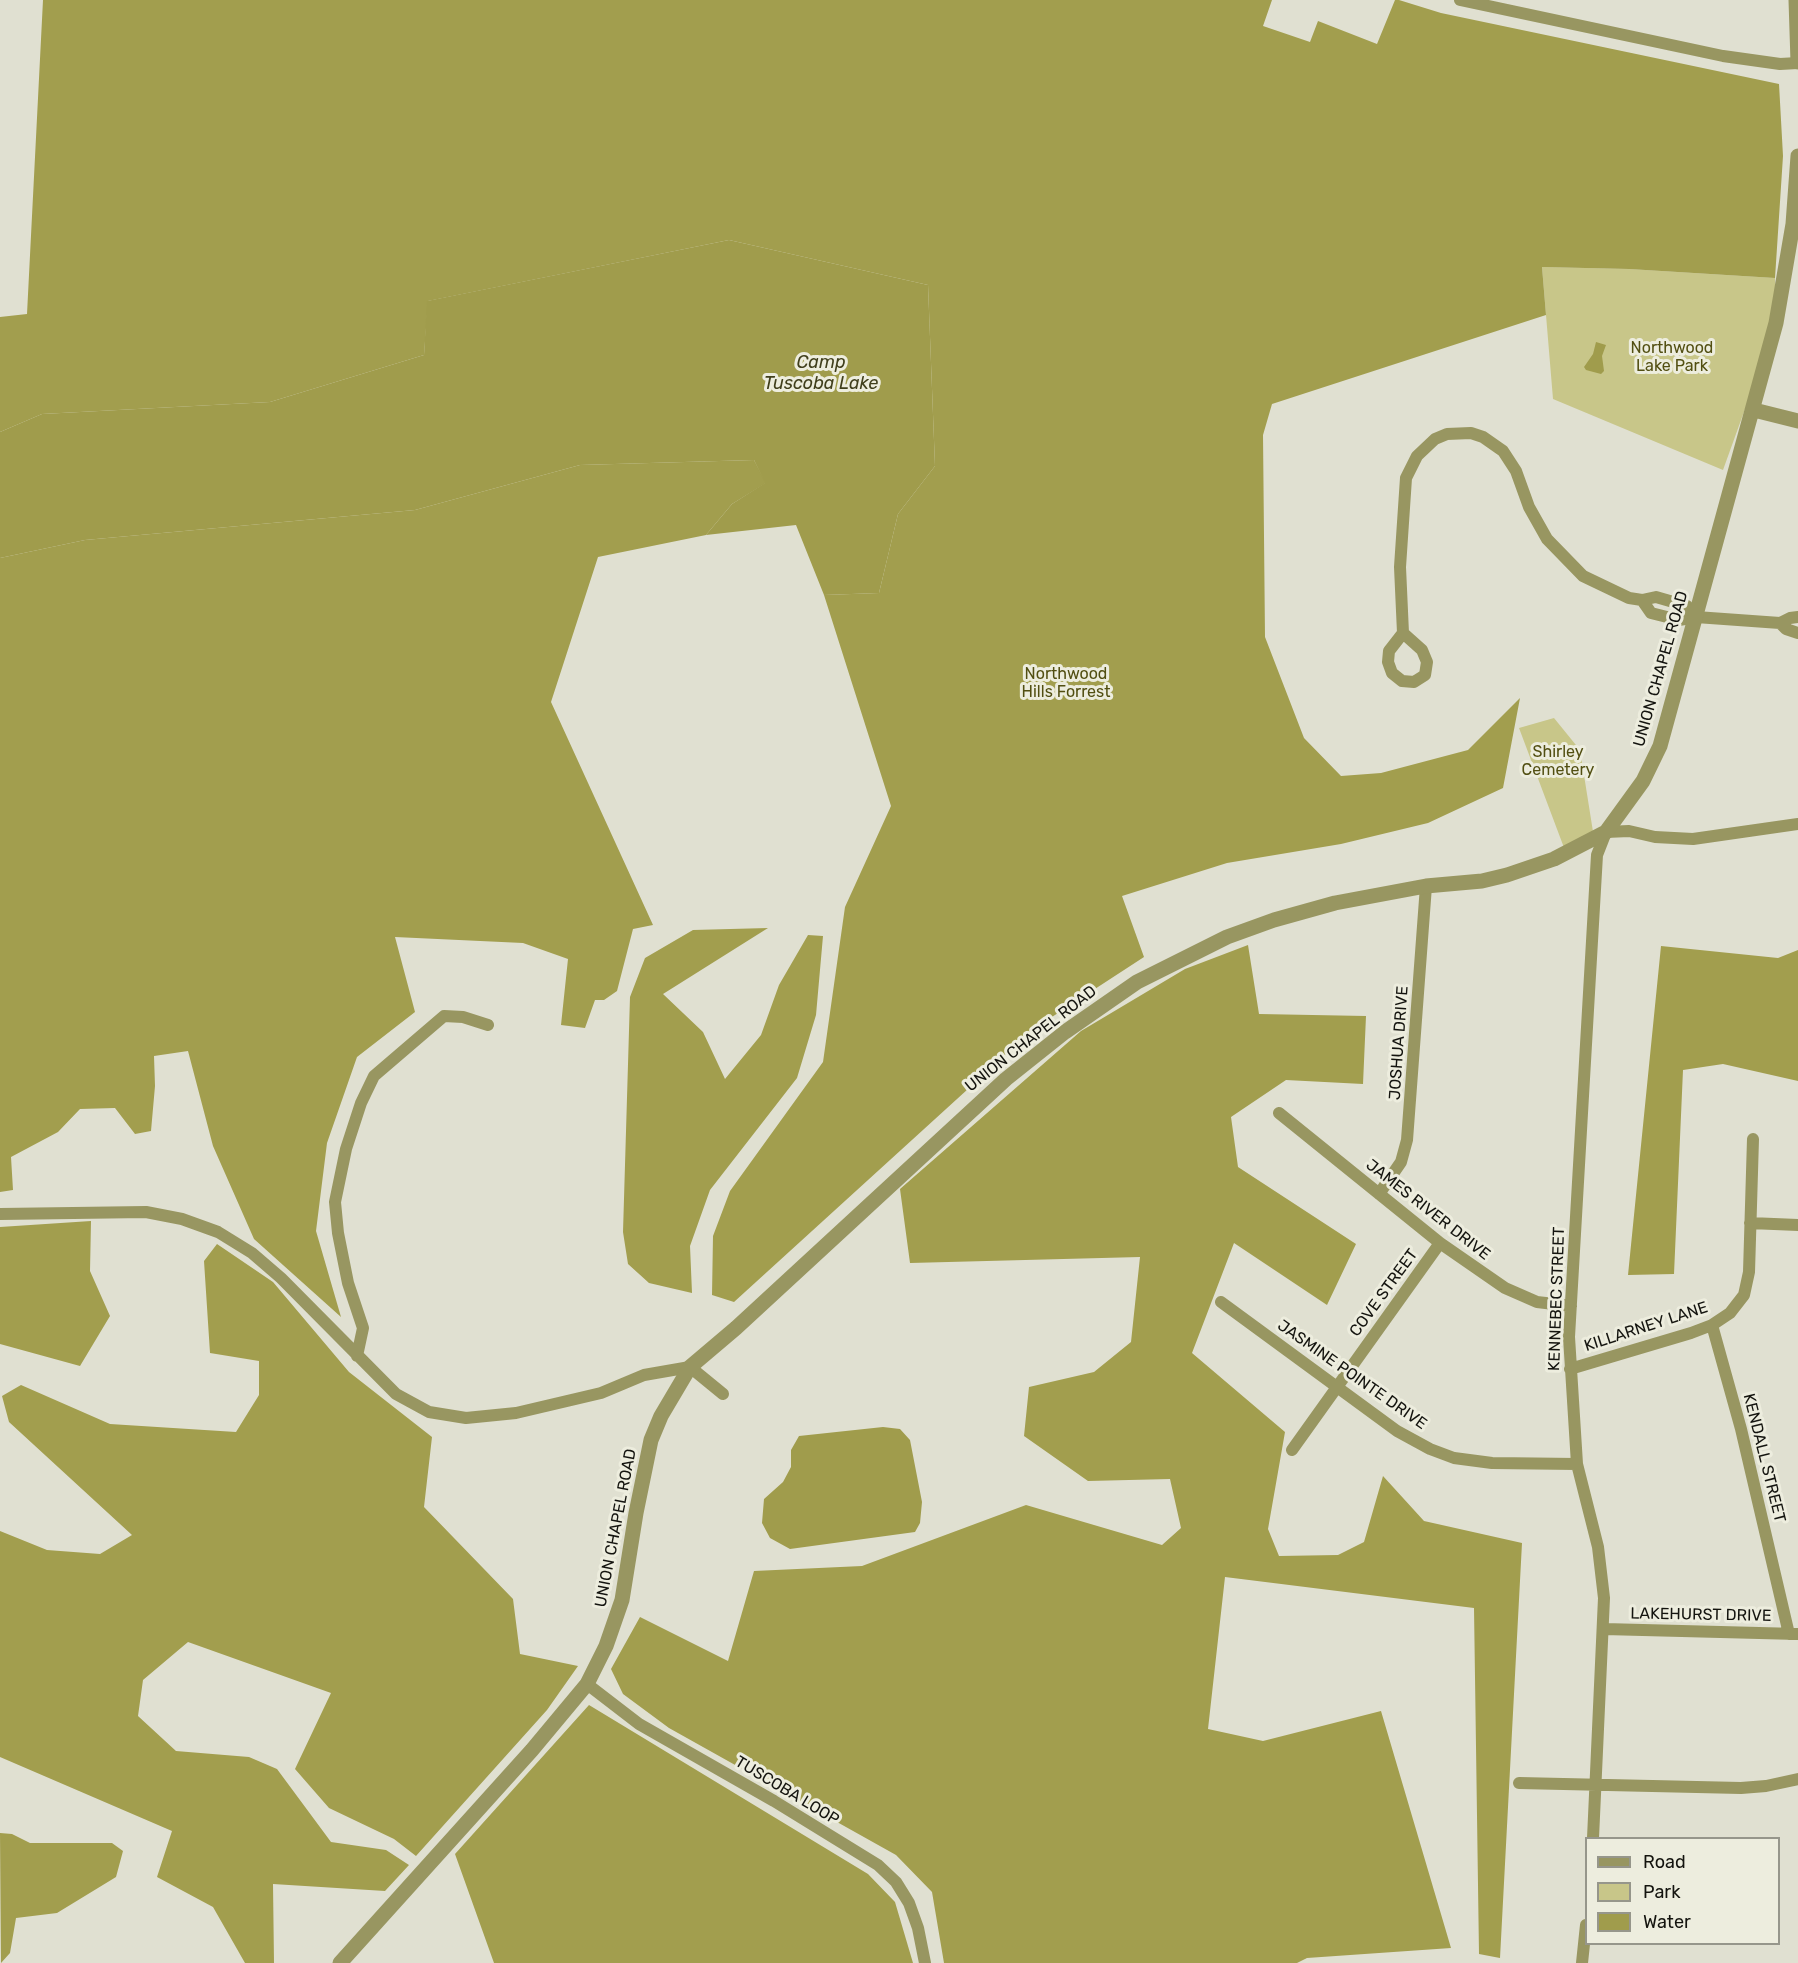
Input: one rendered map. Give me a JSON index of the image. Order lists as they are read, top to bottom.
{
  "streets": {
    "street": [
      "UNION CHAPEL ROAD",
      "JOSHUA DRIVE",
      "JAMES RIVER DRIVE",
      "COVE STREET",
      "KENNEBEC STREET",
      "KILLARNEY LANE",
      "JASMINE POINTE DRIVE",
      "KENDALL STREET",
      "LAKEHURST DRIVE",
      "TUSCOBA LOOP"
    ]
  },
  "crossings": [
    ["UNION CHAPEL ROAD", "JOSHUA DRIVE"],
    ["UNION CHAPEL ROAD", "KENNEBEC STREET"],
    ["UNION CHAPEL ROAD", "TUSCOBA LOOP"],
    ["JOSHUA DRIVE", "JAMES RIVER DRIVE"],
    ["JAMES RIVER DRIVE", "COVE STREET"],
    ["JAMES RIVER DRIVE", "KENNEBEC STREET"],
    ["COVE STREET", "JASMINE POINTE DRIVE"],
    ["KENNEBEC STREET", "KILLARNEY LANE"],
    ["KENNEBEC STREET", "JASMINE POINTE DRIVE"],
    ["KENNEBEC STREET", "LAKEHURST DRIVE"],
    ["KILLARNEY LANE", "KENDALL STREET"],
    ["KENDALL STREET", "LAKEHURST DRIVE"]
  ],
  "water": ["Camp Tuscoba Lake"],
  "parks": ["Northwood Lake Park", "Northwood Hills Forrest", "Shirley Cemetery"],
  "legend": ["Road", "Park", "Water"]
}
